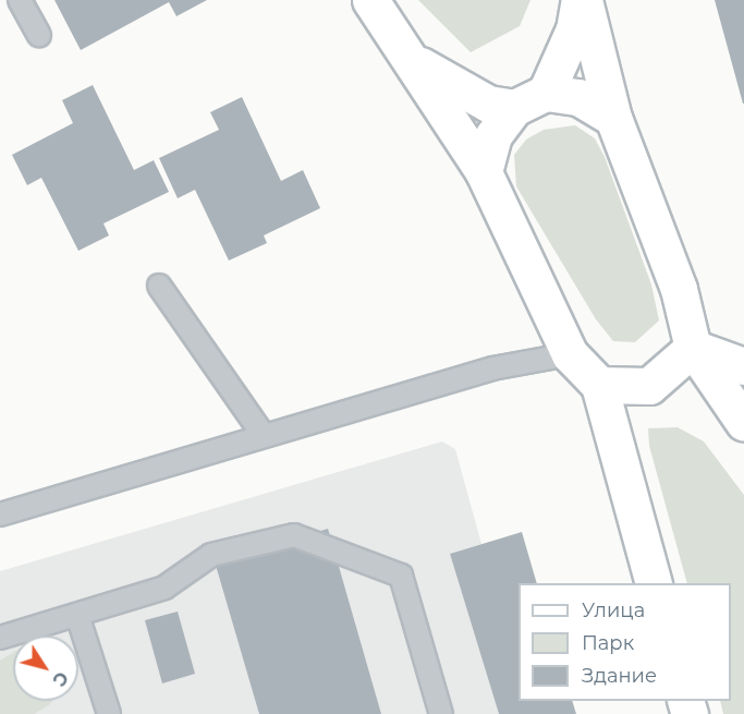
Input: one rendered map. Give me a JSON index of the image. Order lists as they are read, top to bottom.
{
  "legend": ["Улица", "Парк", "Здание"],
  "north": "bottom right"
}
